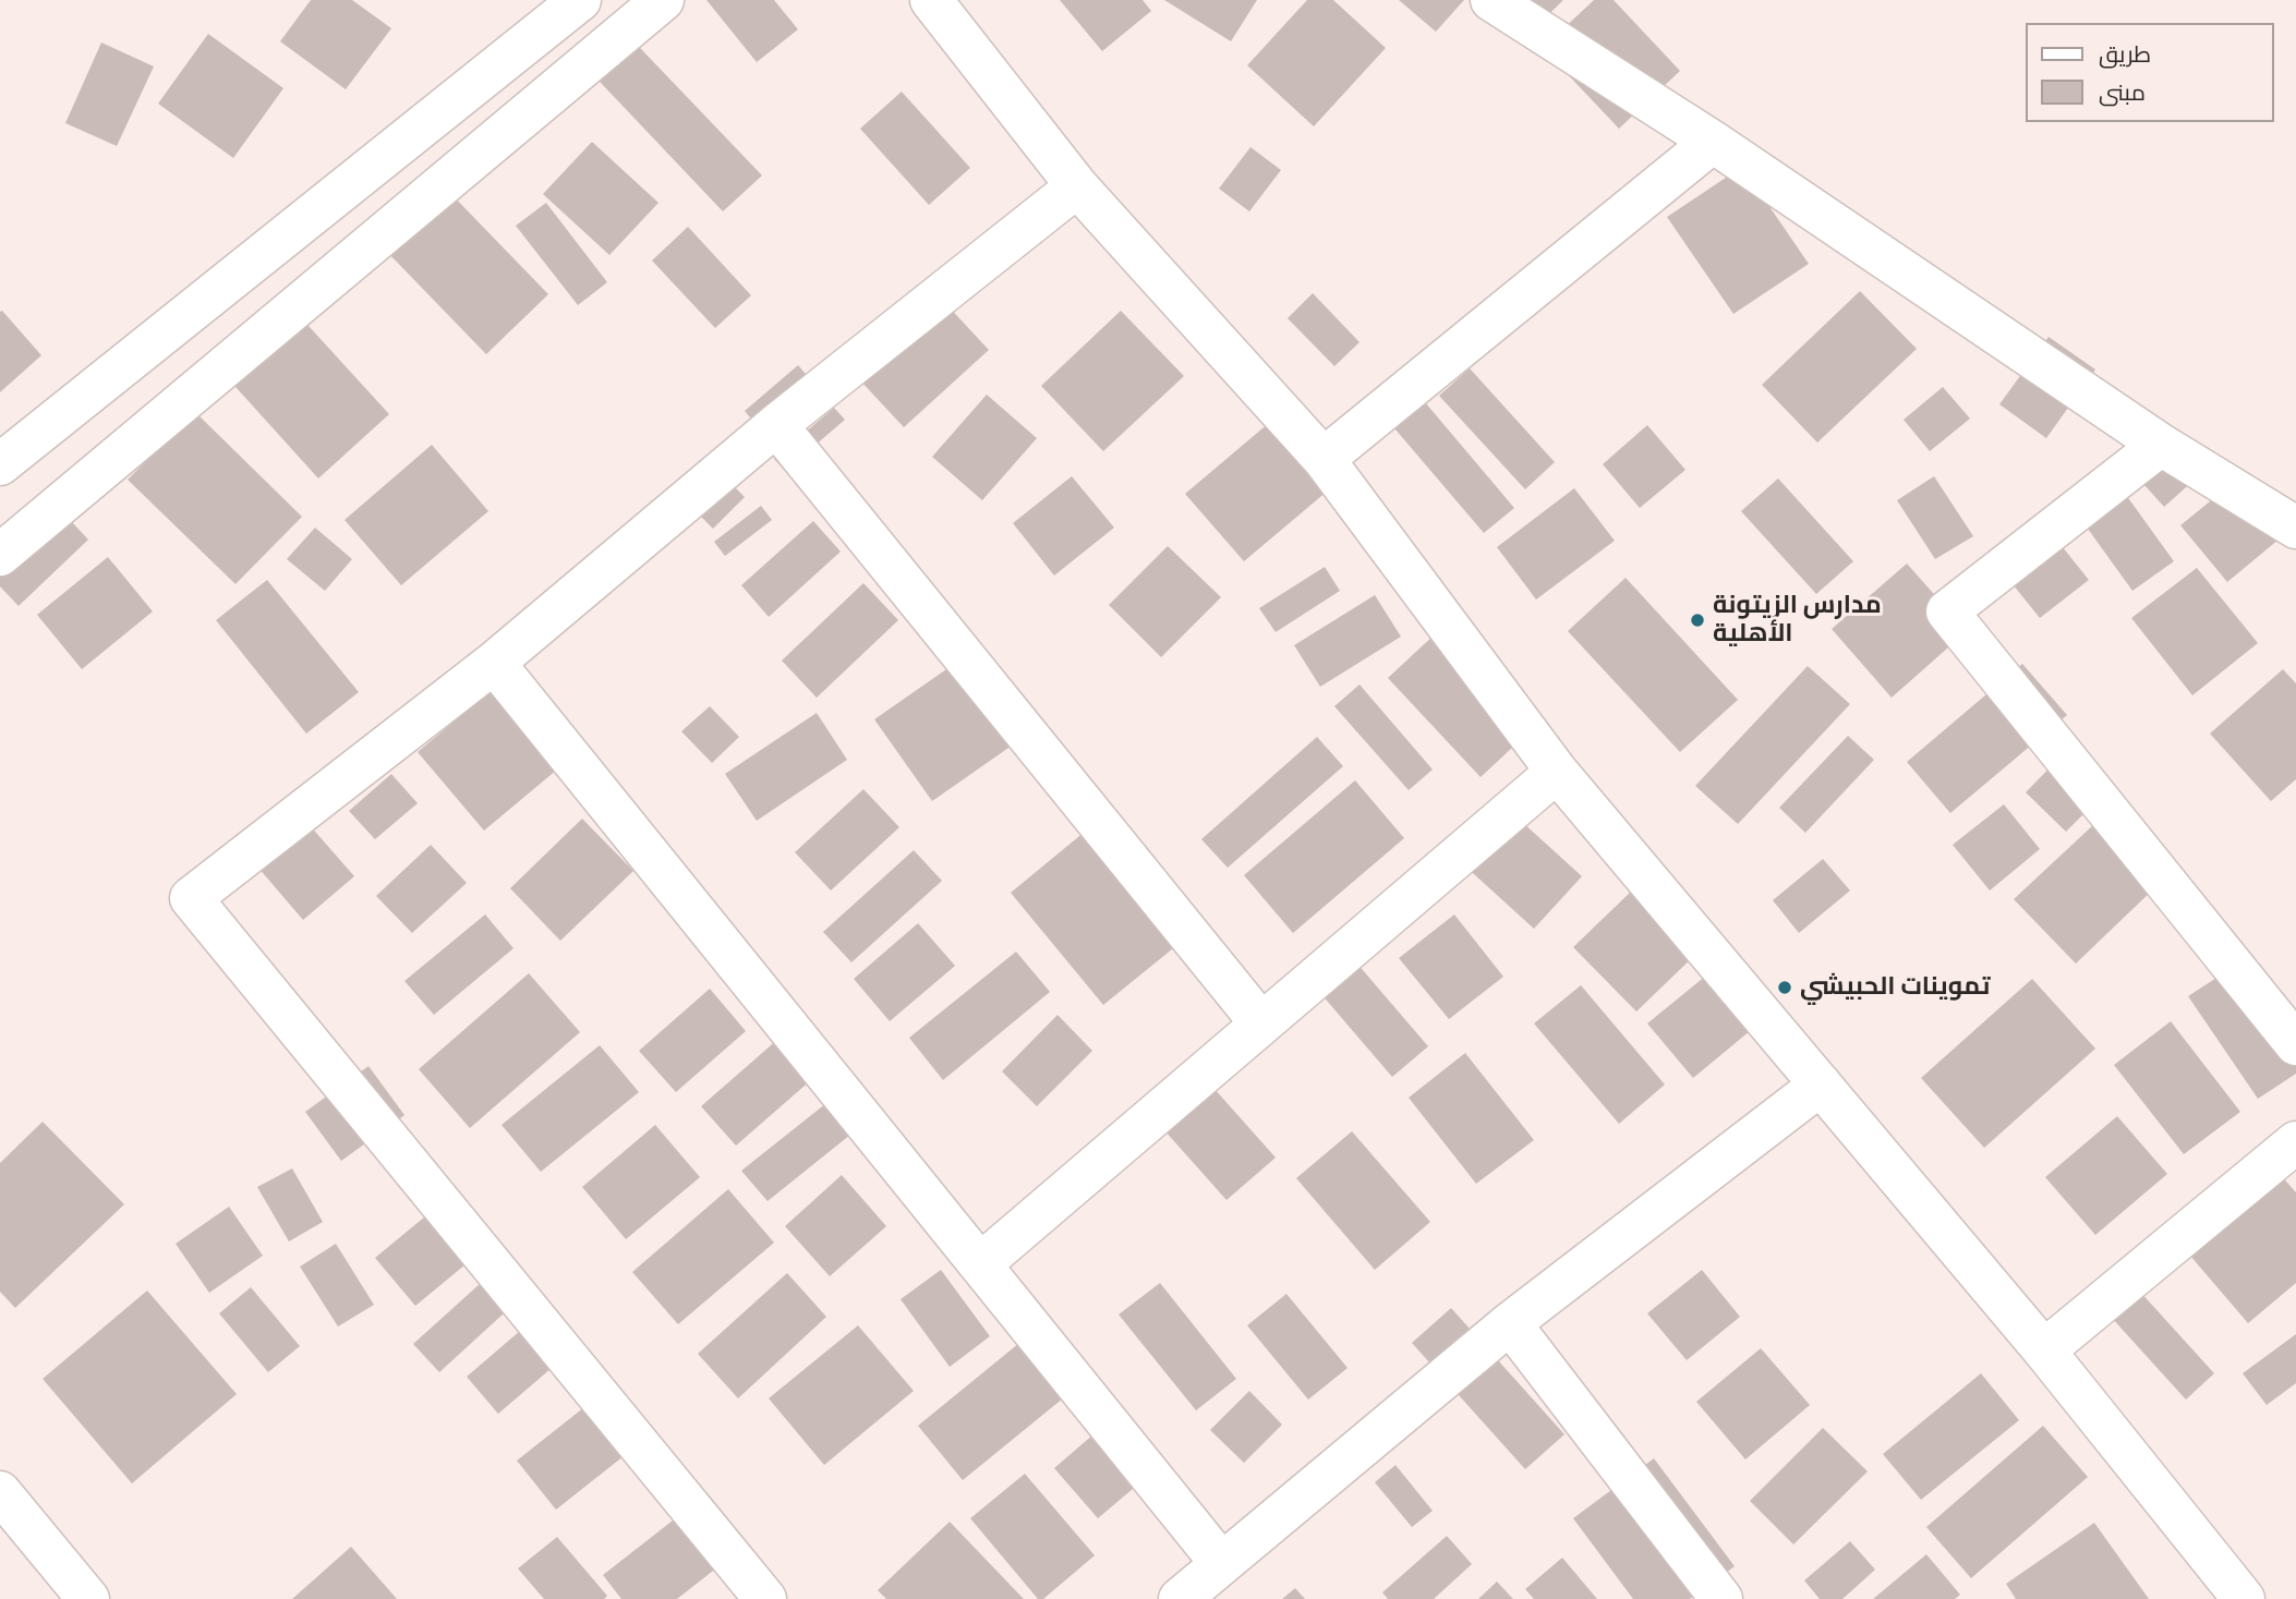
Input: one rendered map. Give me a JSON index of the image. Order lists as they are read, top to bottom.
{
  "places": ["مدارس الزيتونة الأهلية", "تموينات الحبيشي"],
  "legend": ["طريق", "مبنى"]
}
